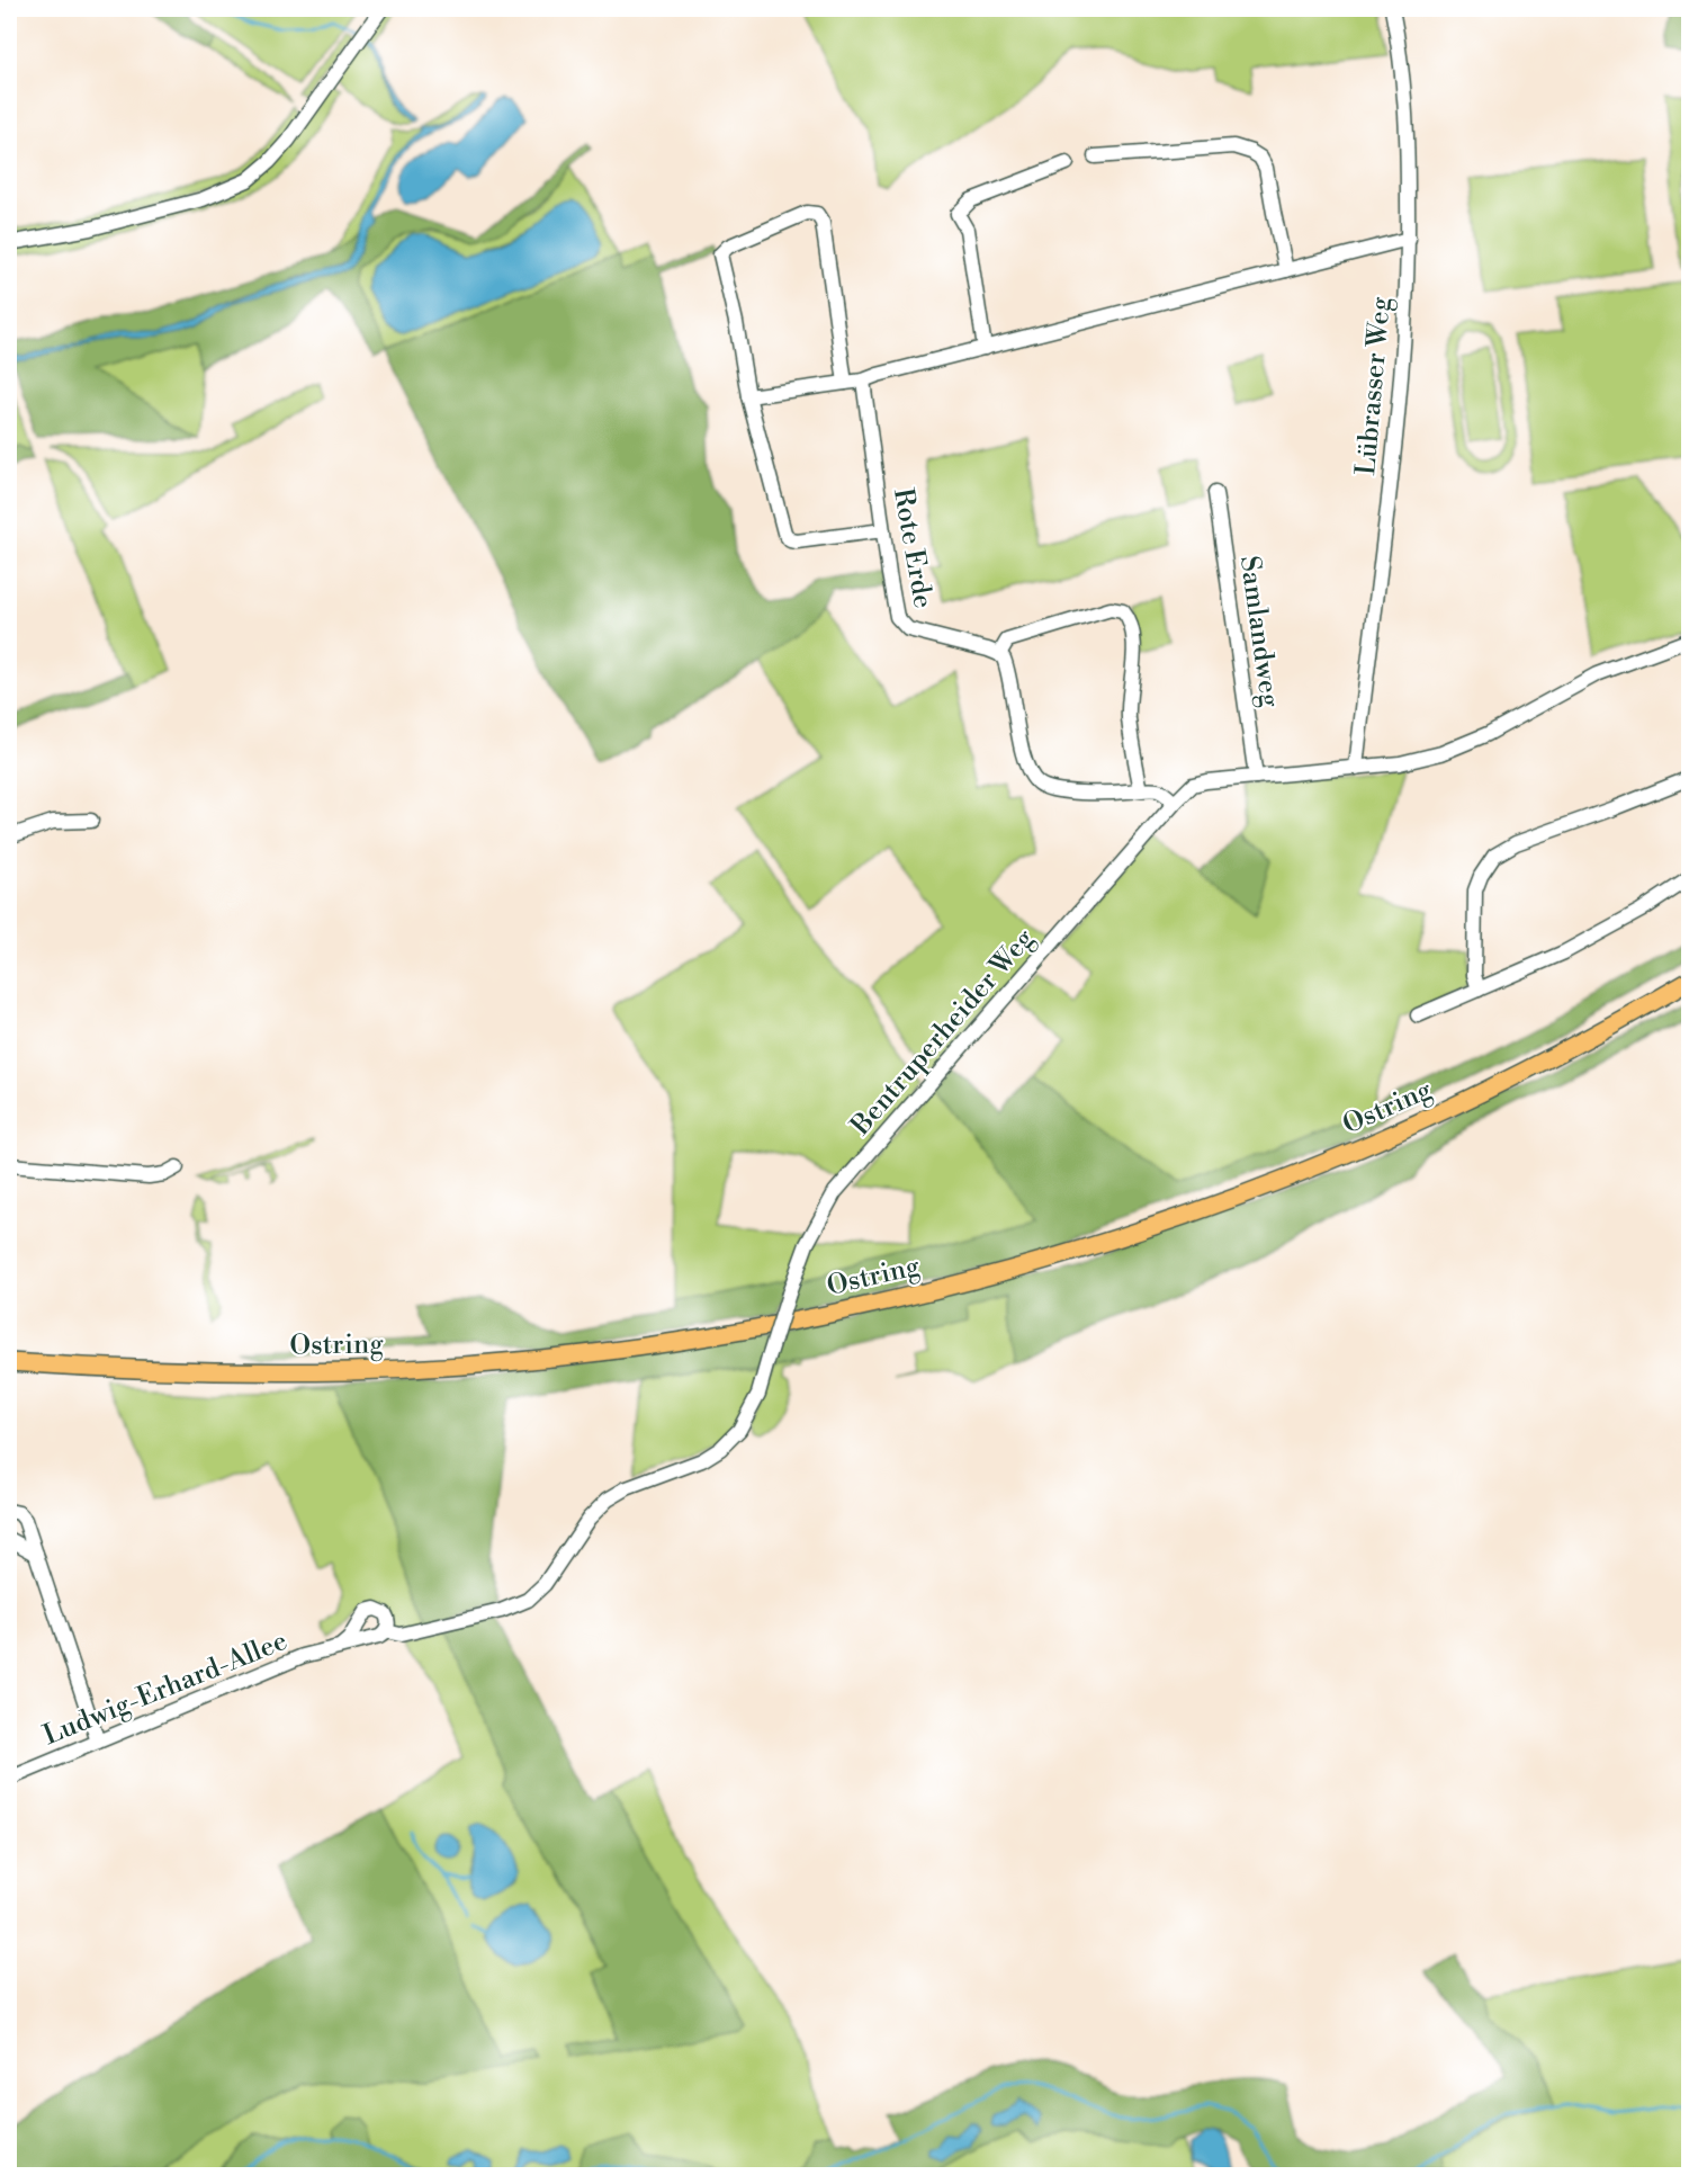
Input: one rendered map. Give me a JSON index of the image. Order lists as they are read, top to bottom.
{
  "streets": {
    "main road": ["Ostring"],
    "street": [
      "Lübrasser Weg",
      "Rote Erde",
      "Samlandweg",
      "Bentruperheider Weg",
      "Ludwig-Erhard-Allee"
    ]
  },
  "crossings": [
    ["Lübrasser Weg", "Bentruperheider Weg"],
    ["Samlandweg", "Bentruperheider Weg"],
    ["Bentruperheider Weg", "Ludwig-Erhard-Allee"]
  ]
}
